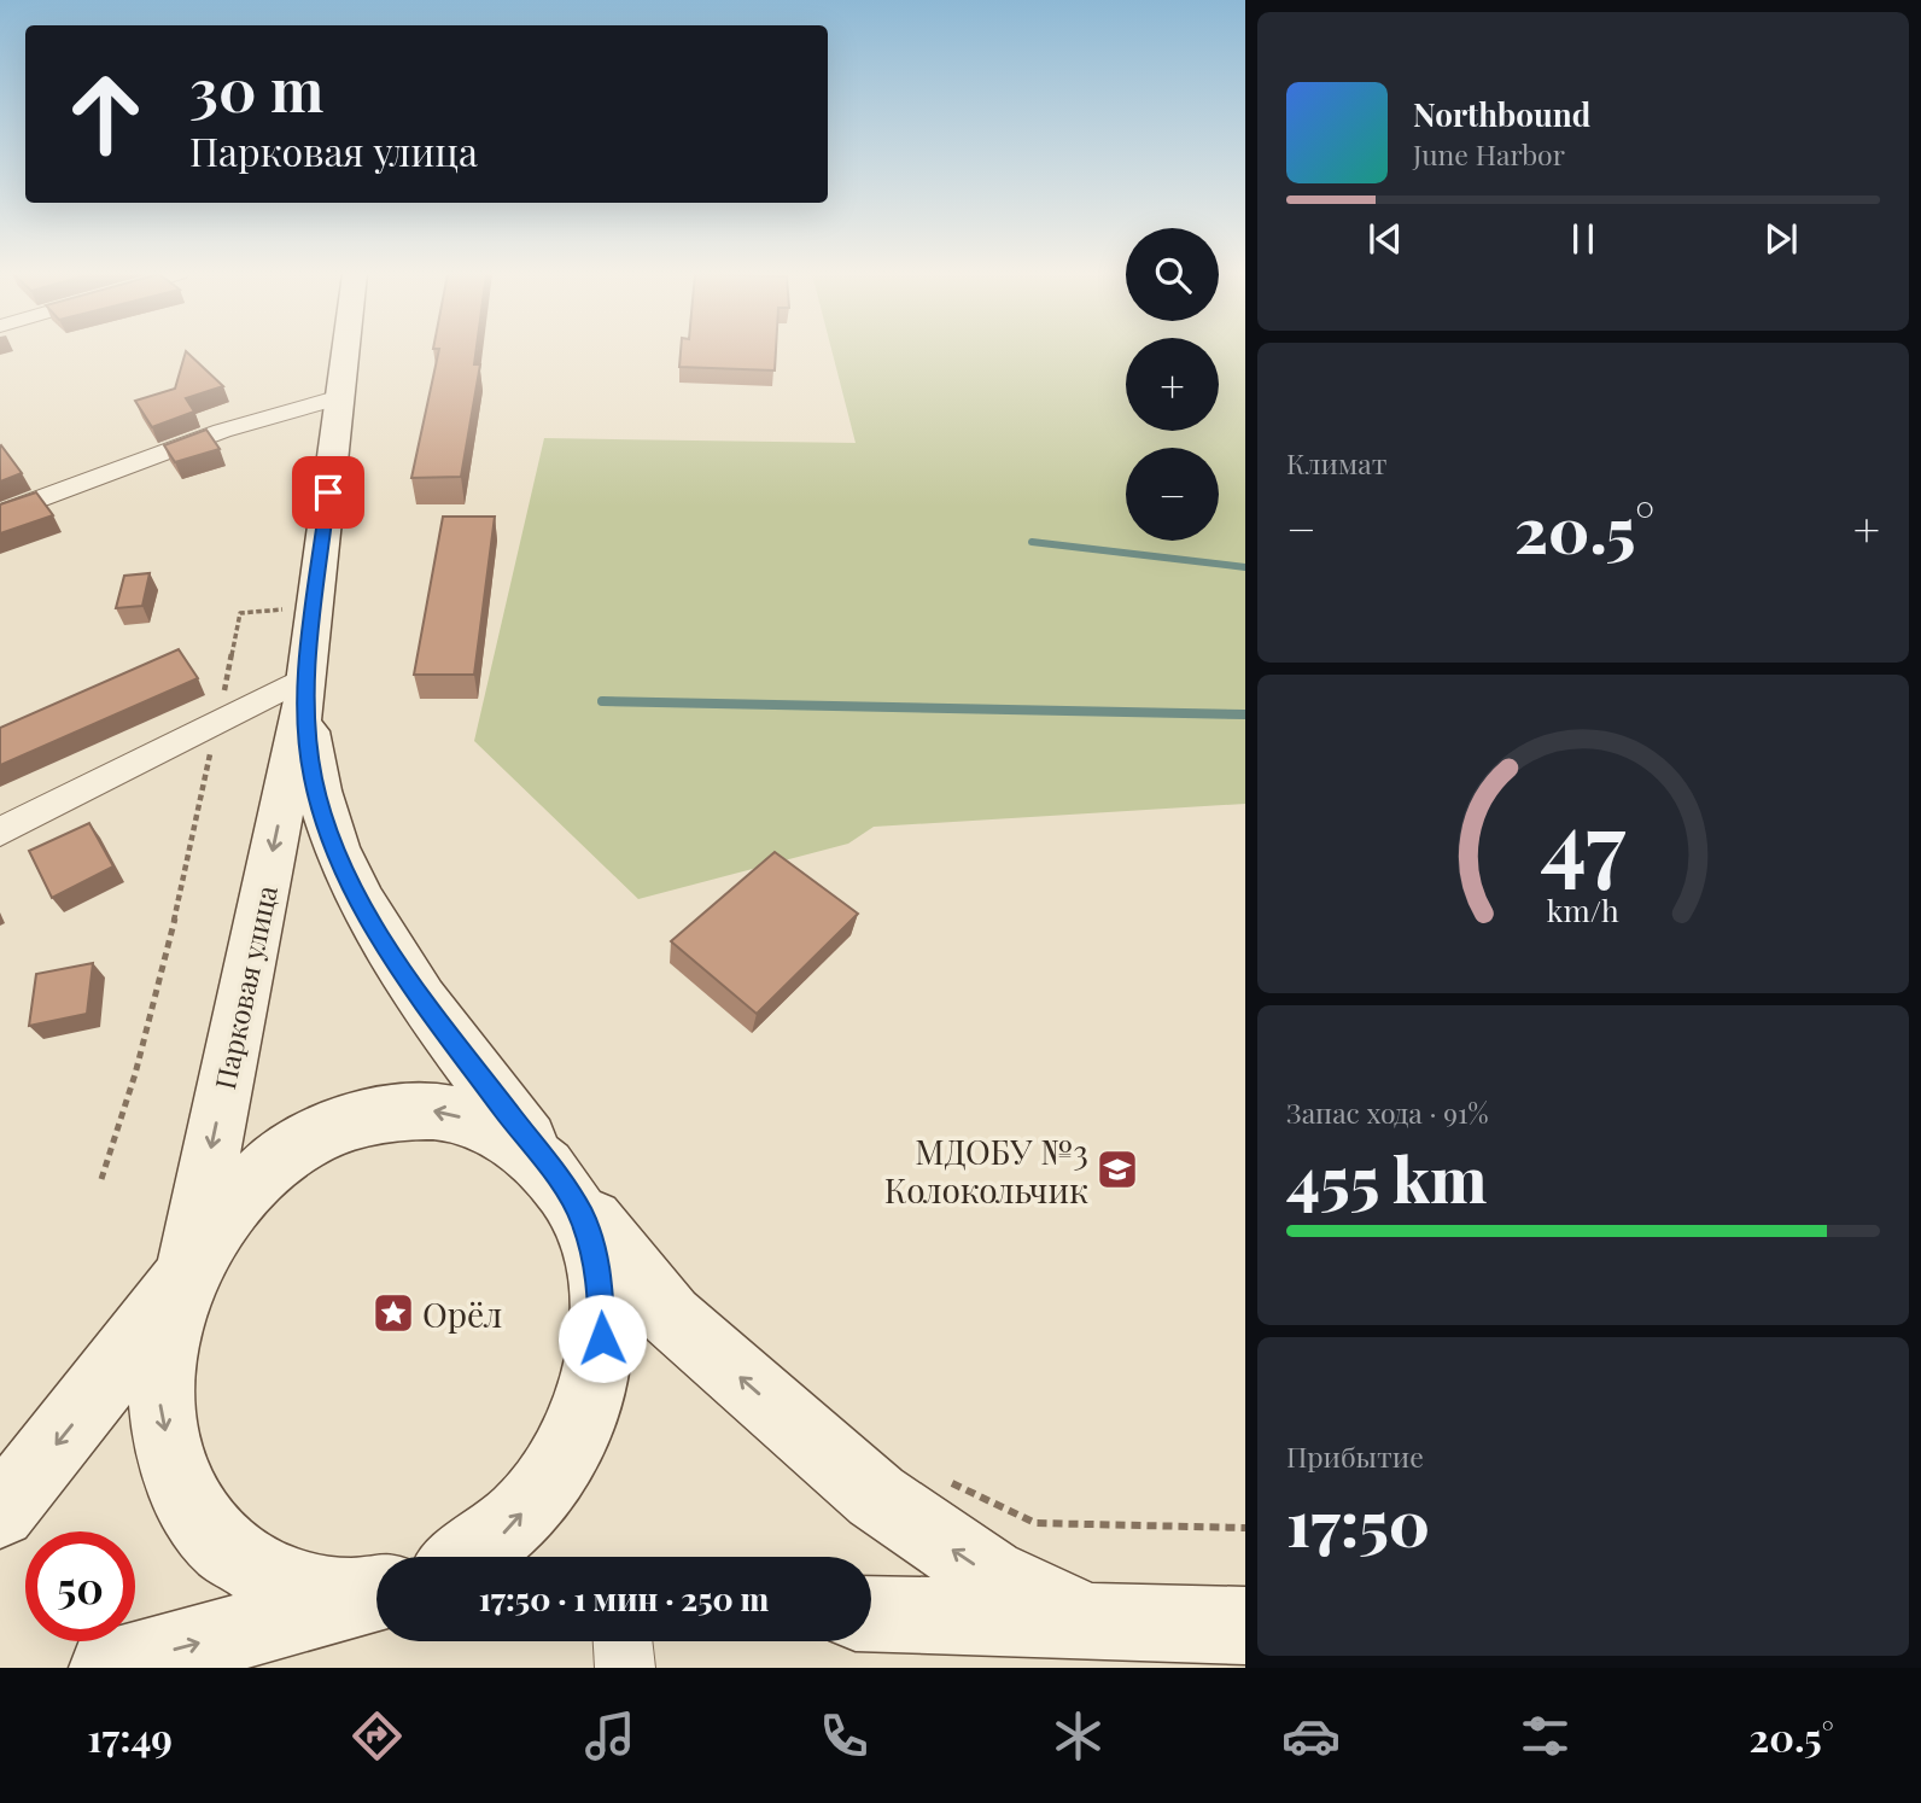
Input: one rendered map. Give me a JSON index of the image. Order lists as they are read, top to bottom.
{
  "streets": {
    "main road": ["Парковая улица"]
  },
  "one_way": ["Парковая улица"],
  "places": {
    "school or university": ["МДОБУ №3 Колокольчик"],
    "place": ["Орёл"]
  },
  "page": {
    "turn": ["30 m", "Парковая улица"],
    "song": ["Northbound", "June Harbor"],
    "map_buttons": ["+", "−"],
    "tile": [
      "Климат",
      ["Запас хода · 91%", "455 km"],
      ["Прибытие", "17:50"]
    ],
    "heat": ["−", "20.5°", "+"],
    "limit": "50",
    "trip": "17:50 · 1 мин · 250 m",
    "tabs": ["17:49", "20.5°"],
    "gauge": ["47", "km/h"]
  }
}
